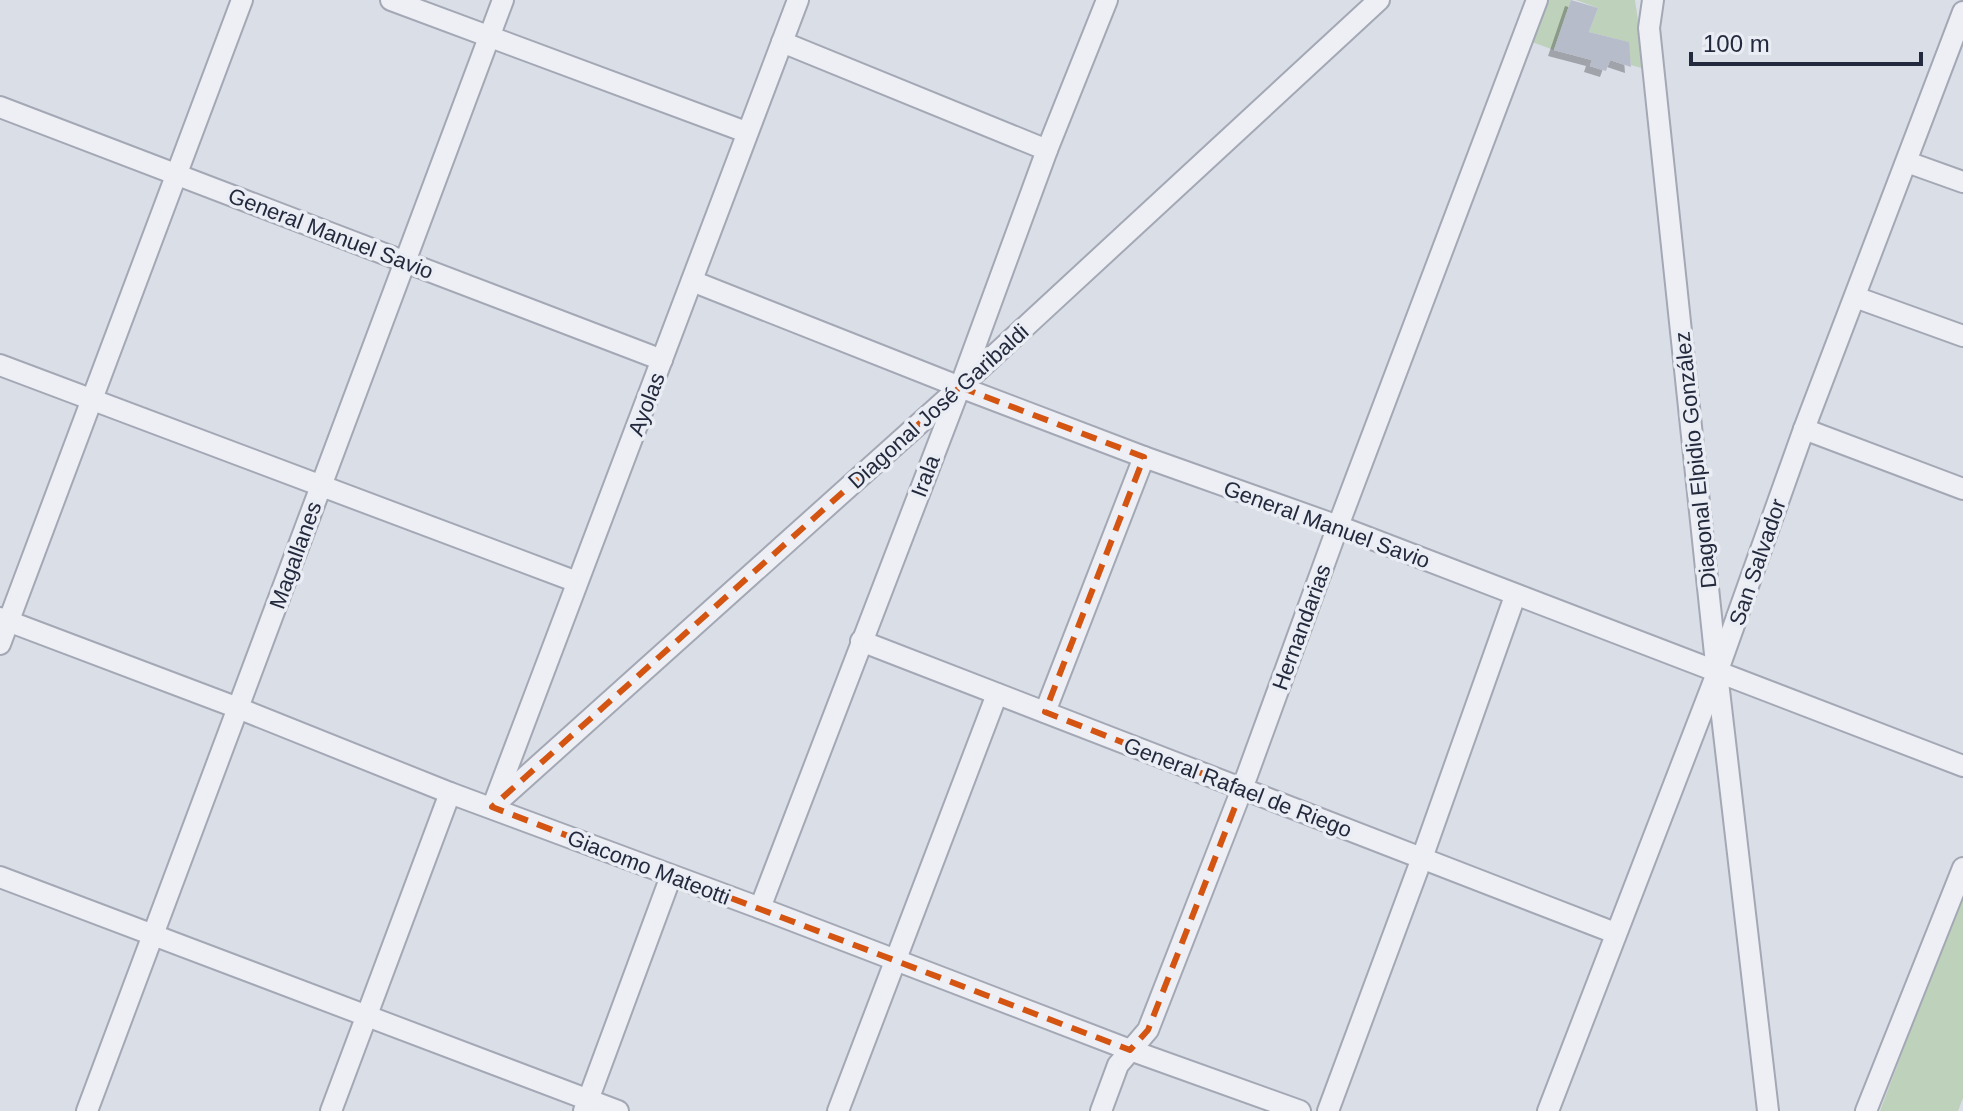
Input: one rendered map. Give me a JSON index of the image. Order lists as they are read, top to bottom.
{
  "streets": {
    "street": [
      "General Manuel Savio",
      "Ayolas",
      "Diagonal José Garibaldi",
      "Diagonal Elpidio González",
      "Irala",
      "Magallanes",
      "San Salvador",
      "Hernandarias",
      "General Rafael de Riego",
      "Giacomo Mateotti"
    ]
  },
  "crossings": [
    ["General Manuel Savio", "Ayolas"],
    ["General Manuel Savio", "Diagonal José Garibaldi"],
    ["General Manuel Savio", "Diagonal Elpidio González"],
    ["General Manuel Savio", "Irala"],
    ["General Manuel Savio", "Magallanes"],
    ["General Manuel Savio", "San Salvador"],
    ["General Manuel Savio", "Hernandarias"],
    ["Ayolas", "Diagonal José Garibaldi"],
    ["Ayolas", "Giacomo Mateotti"],
    ["Diagonal José Garibaldi", "Irala"],
    ["Diagonal José Garibaldi", "Giacomo Mateotti"],
    ["Diagonal Elpidio González", "San Salvador"],
    ["Irala", "General Rafael de Riego"],
    ["Irala", "Giacomo Mateotti"],
    ["Magallanes", "Giacomo Mateotti"],
    ["San Salvador", "General Rafael de Riego"],
    ["Hernandarias", "General Rafael de Riego"],
    ["Hernandarias", "Giacomo Mateotti"]
  ],
  "scale_bar": "100 m"
}
